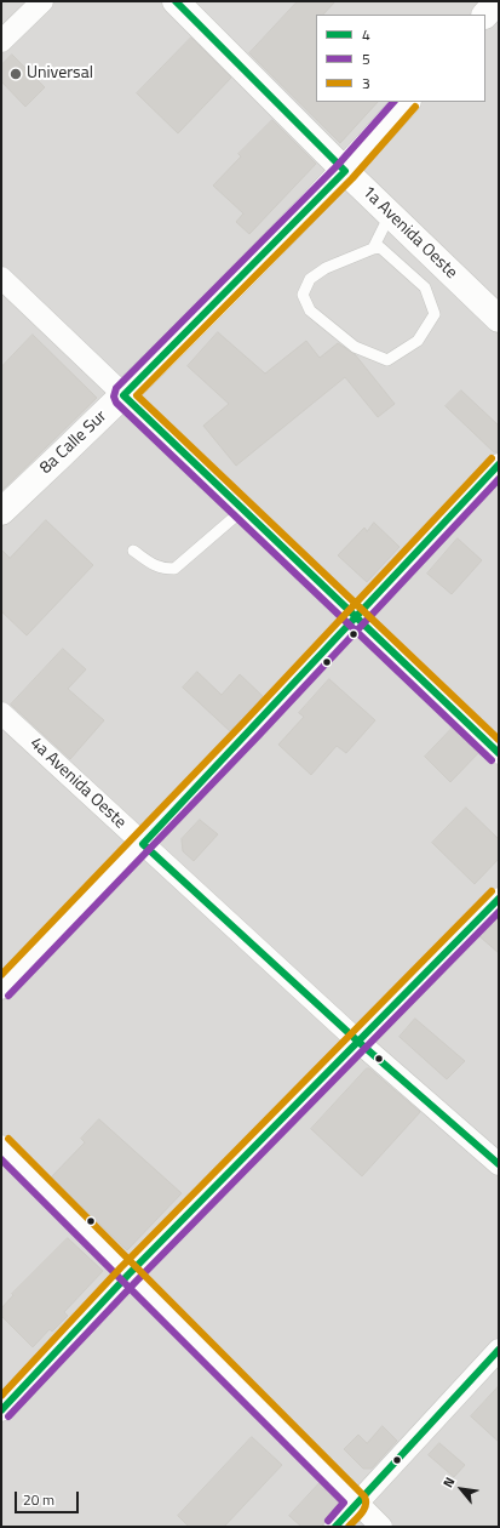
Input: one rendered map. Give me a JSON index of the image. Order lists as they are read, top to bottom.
{
  "streets": {
    "street": ["1a Avenida Oeste", "8a Calle Sur", "4a Avenida Oeste"]
  },
  "crossings": [
    ["1a Avenida Oeste", "8a Calle Sur"]
  ],
  "places": ["Universal"],
  "lines": ["transit line 4", "transit line 5", "transit line 3"],
  "legend": ["4", "5", "3"],
  "scale_bar": "20 m",
  "north": "top left"
}
